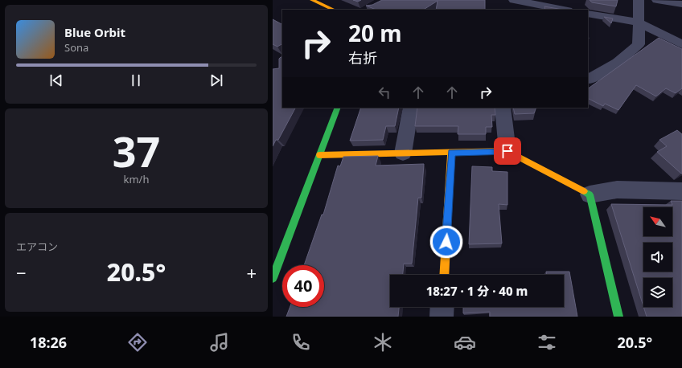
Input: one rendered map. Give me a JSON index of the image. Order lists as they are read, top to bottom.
{
  "north": "top left",
  "page": {
    "turn": ["20 m", "右折"],
    "song": ["Blue Orbit", "Sona"],
    "tile": [
      ["37", "km/h"],
      "エアコン"
    ],
    "heat": ["−", "20.5°", "+"],
    "limit": "40",
    "trip": "18:27 · 1 分 · 40 m",
    "tabs": ["18:26", "20.5°"]
  }
}
